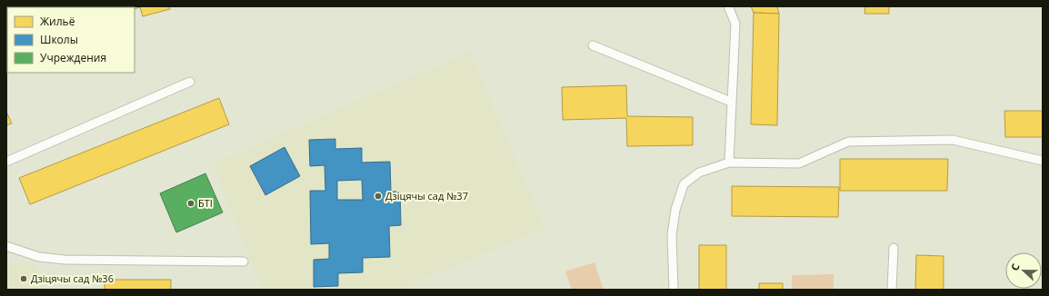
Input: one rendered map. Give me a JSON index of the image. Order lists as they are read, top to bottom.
{
  "places": ["Дзіцячы сад №37", "БТІ", "Дзіцячы сад №36"],
  "legend": ["Жильё", "Школы", "Учреждения"],
  "north": "left"
}
